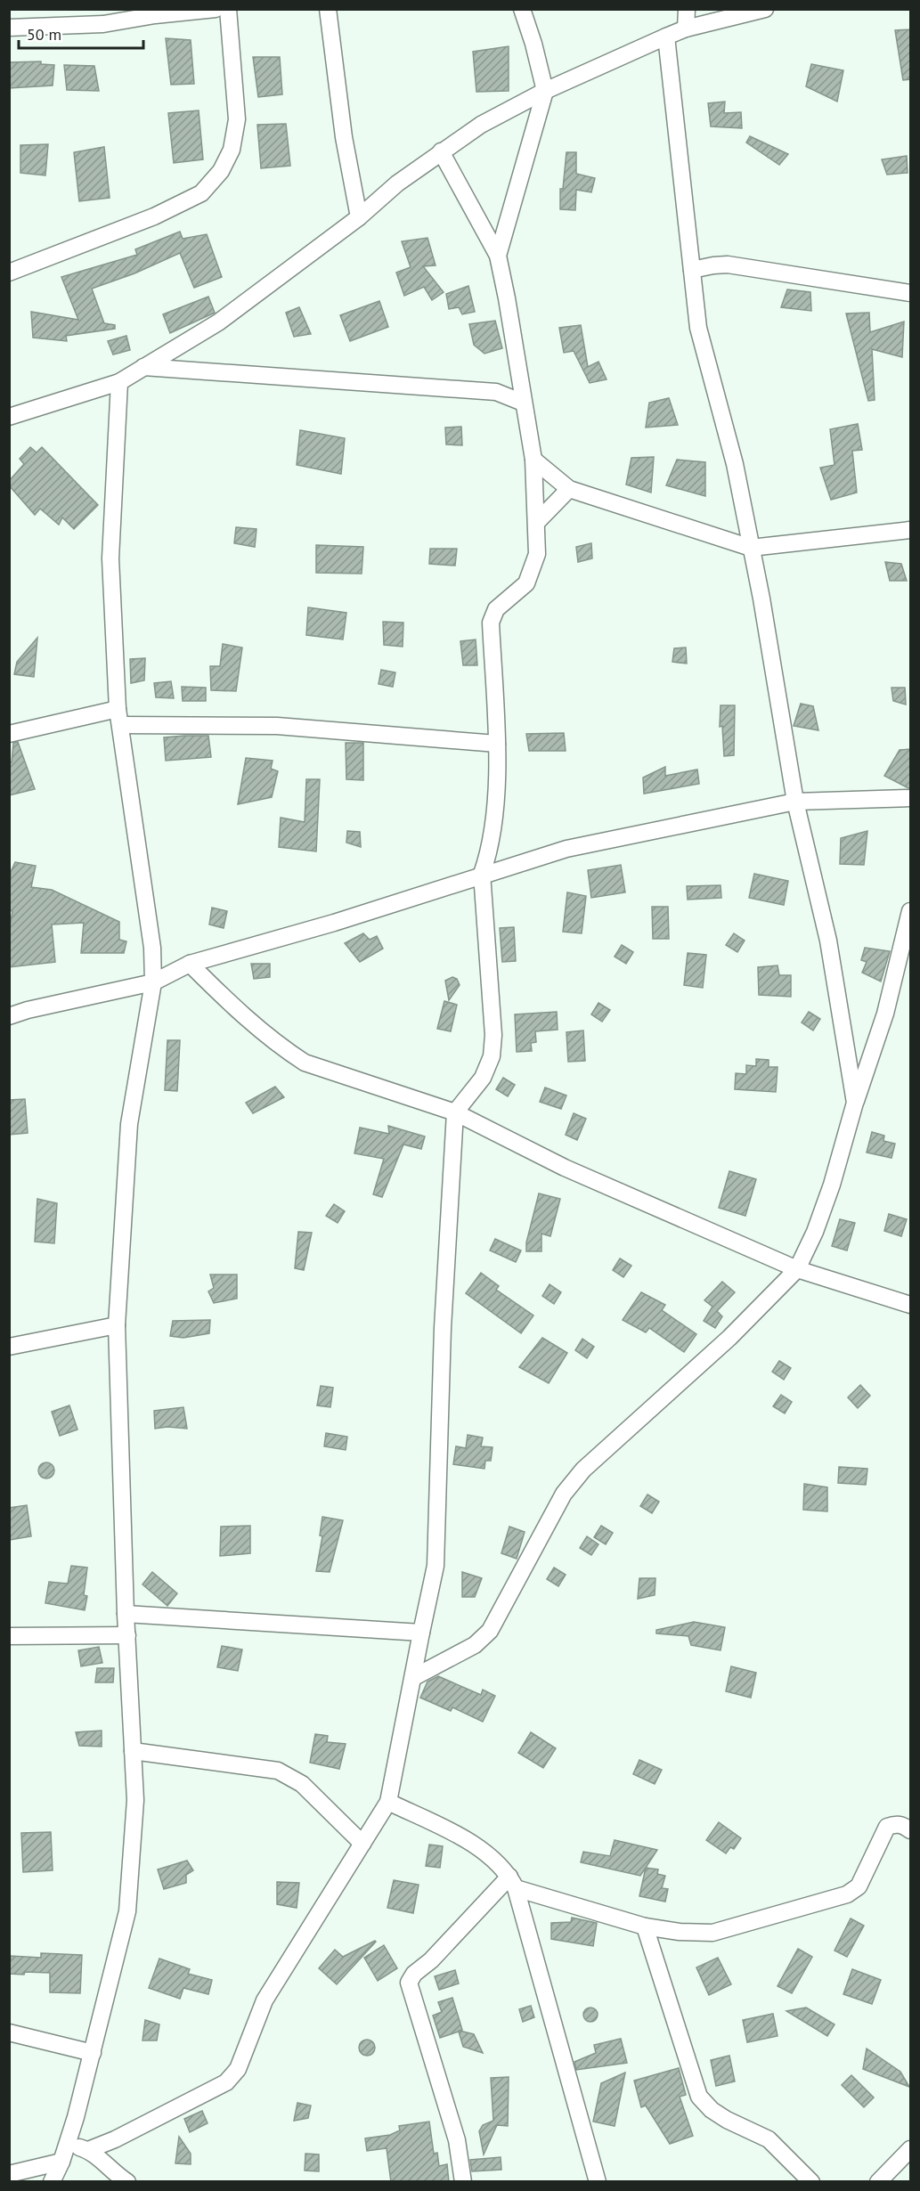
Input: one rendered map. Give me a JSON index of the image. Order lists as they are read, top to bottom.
{
  "scale_bar": "50 m"
}
